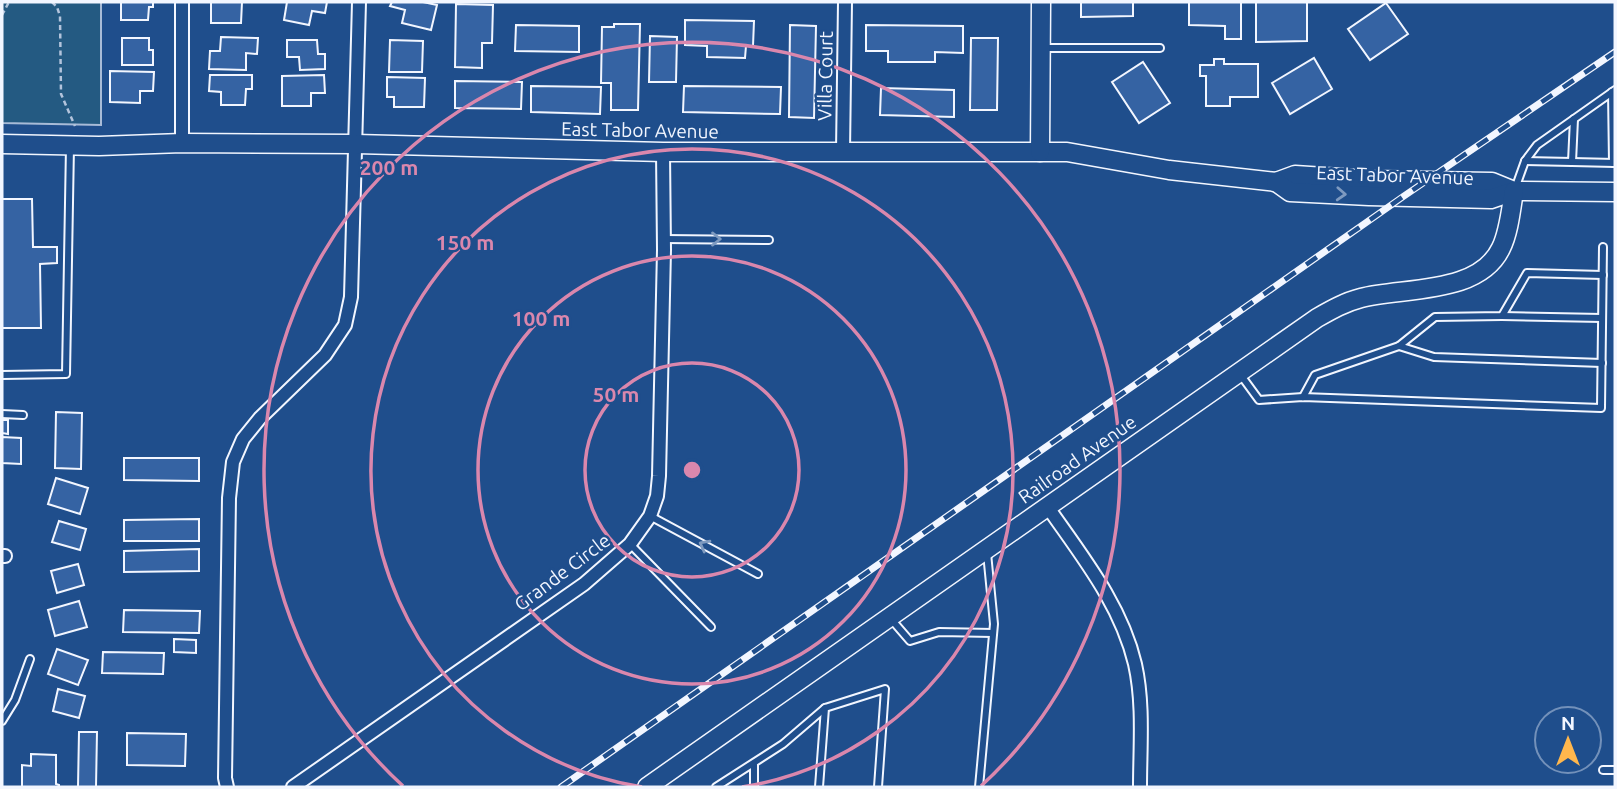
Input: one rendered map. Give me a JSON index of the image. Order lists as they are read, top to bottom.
{
  "streets": {
    "main road": ["East Tabor Avenue", "Railroad Avenue"],
    "street": ["Villa Court", "Grande Circle"]
  },
  "crossings": [
    ["Villa Court", "East Tabor Avenue"],
    ["East Tabor Avenue", "Railroad Avenue"],
    ["East Tabor Avenue", "Grande Circle"]
  ],
  "north": "top",
  "rings": [
    "200 m",
    "150 m",
    "100 m",
    "50 m"
  ]
}
